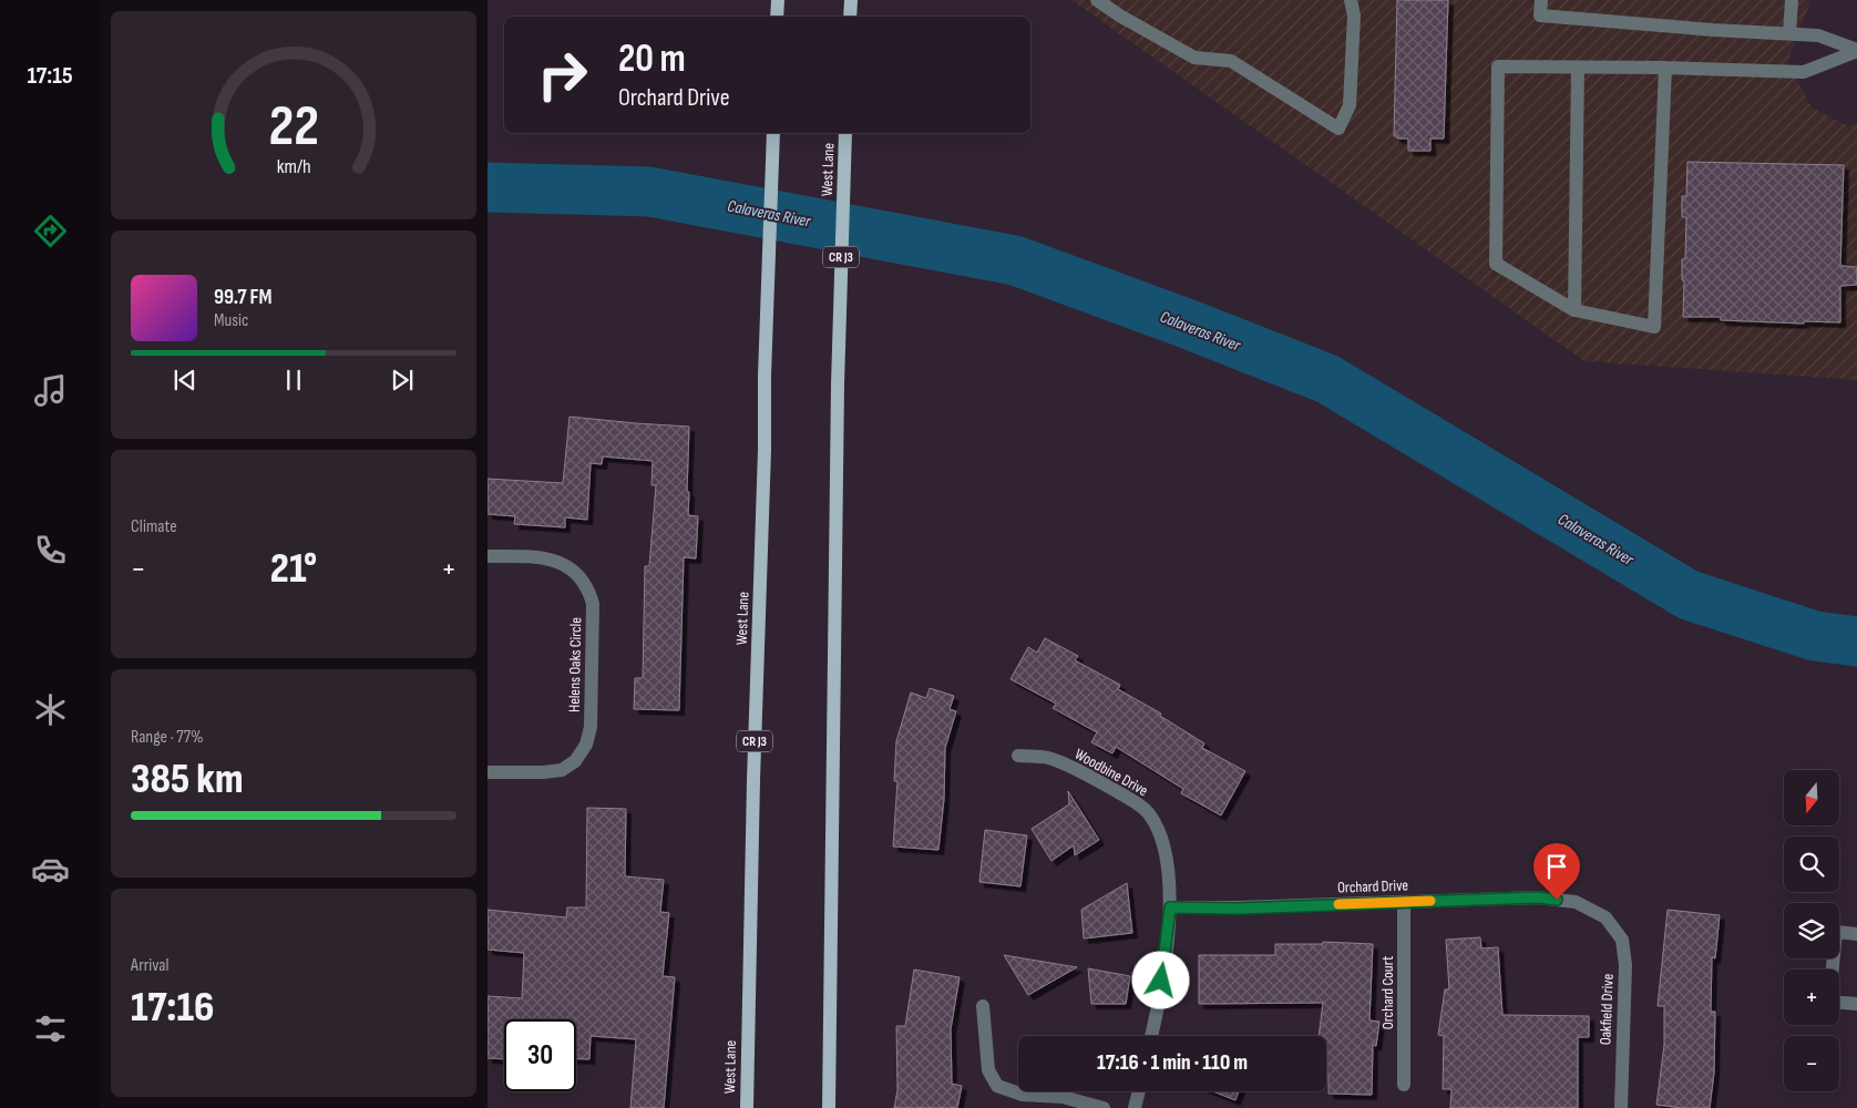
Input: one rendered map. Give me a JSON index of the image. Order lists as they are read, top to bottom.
{
  "streets": {
    "main road": ["West Lane", "CR J3"],
    "street": [
      "Helens Oaks Circle",
      "Woodbine Drive",
      "Orchard Drive",
      "Orchard Court",
      "Oakfield Drive"
    ]
  },
  "crossings": [
    ["Woodbine Drive", "Orchard Drive"],
    ["Orchard Drive", "Orchard Court"],
    ["Orchard Drive", "Oakfield Drive"]
  ],
  "water": ["Calaveras River"],
  "north": "bottom",
  "page": {
    "tabs": "17:15",
    "turn": ["20 m", "Orchard Drive"],
    "song": ["99.7 FM", "Music"],
    "tile": [
      "Climate",
      ["Range · 77%", "385 km"],
      ["Arrival", "17:16"]
    ],
    "heat": ["−", "21°", "+"],
    "map_buttons": ["+", "−"],
    "limit": "30",
    "trip": "17:16 · 1 min · 110 m",
    "gauge": ["22", "km/h"]
  }
}
